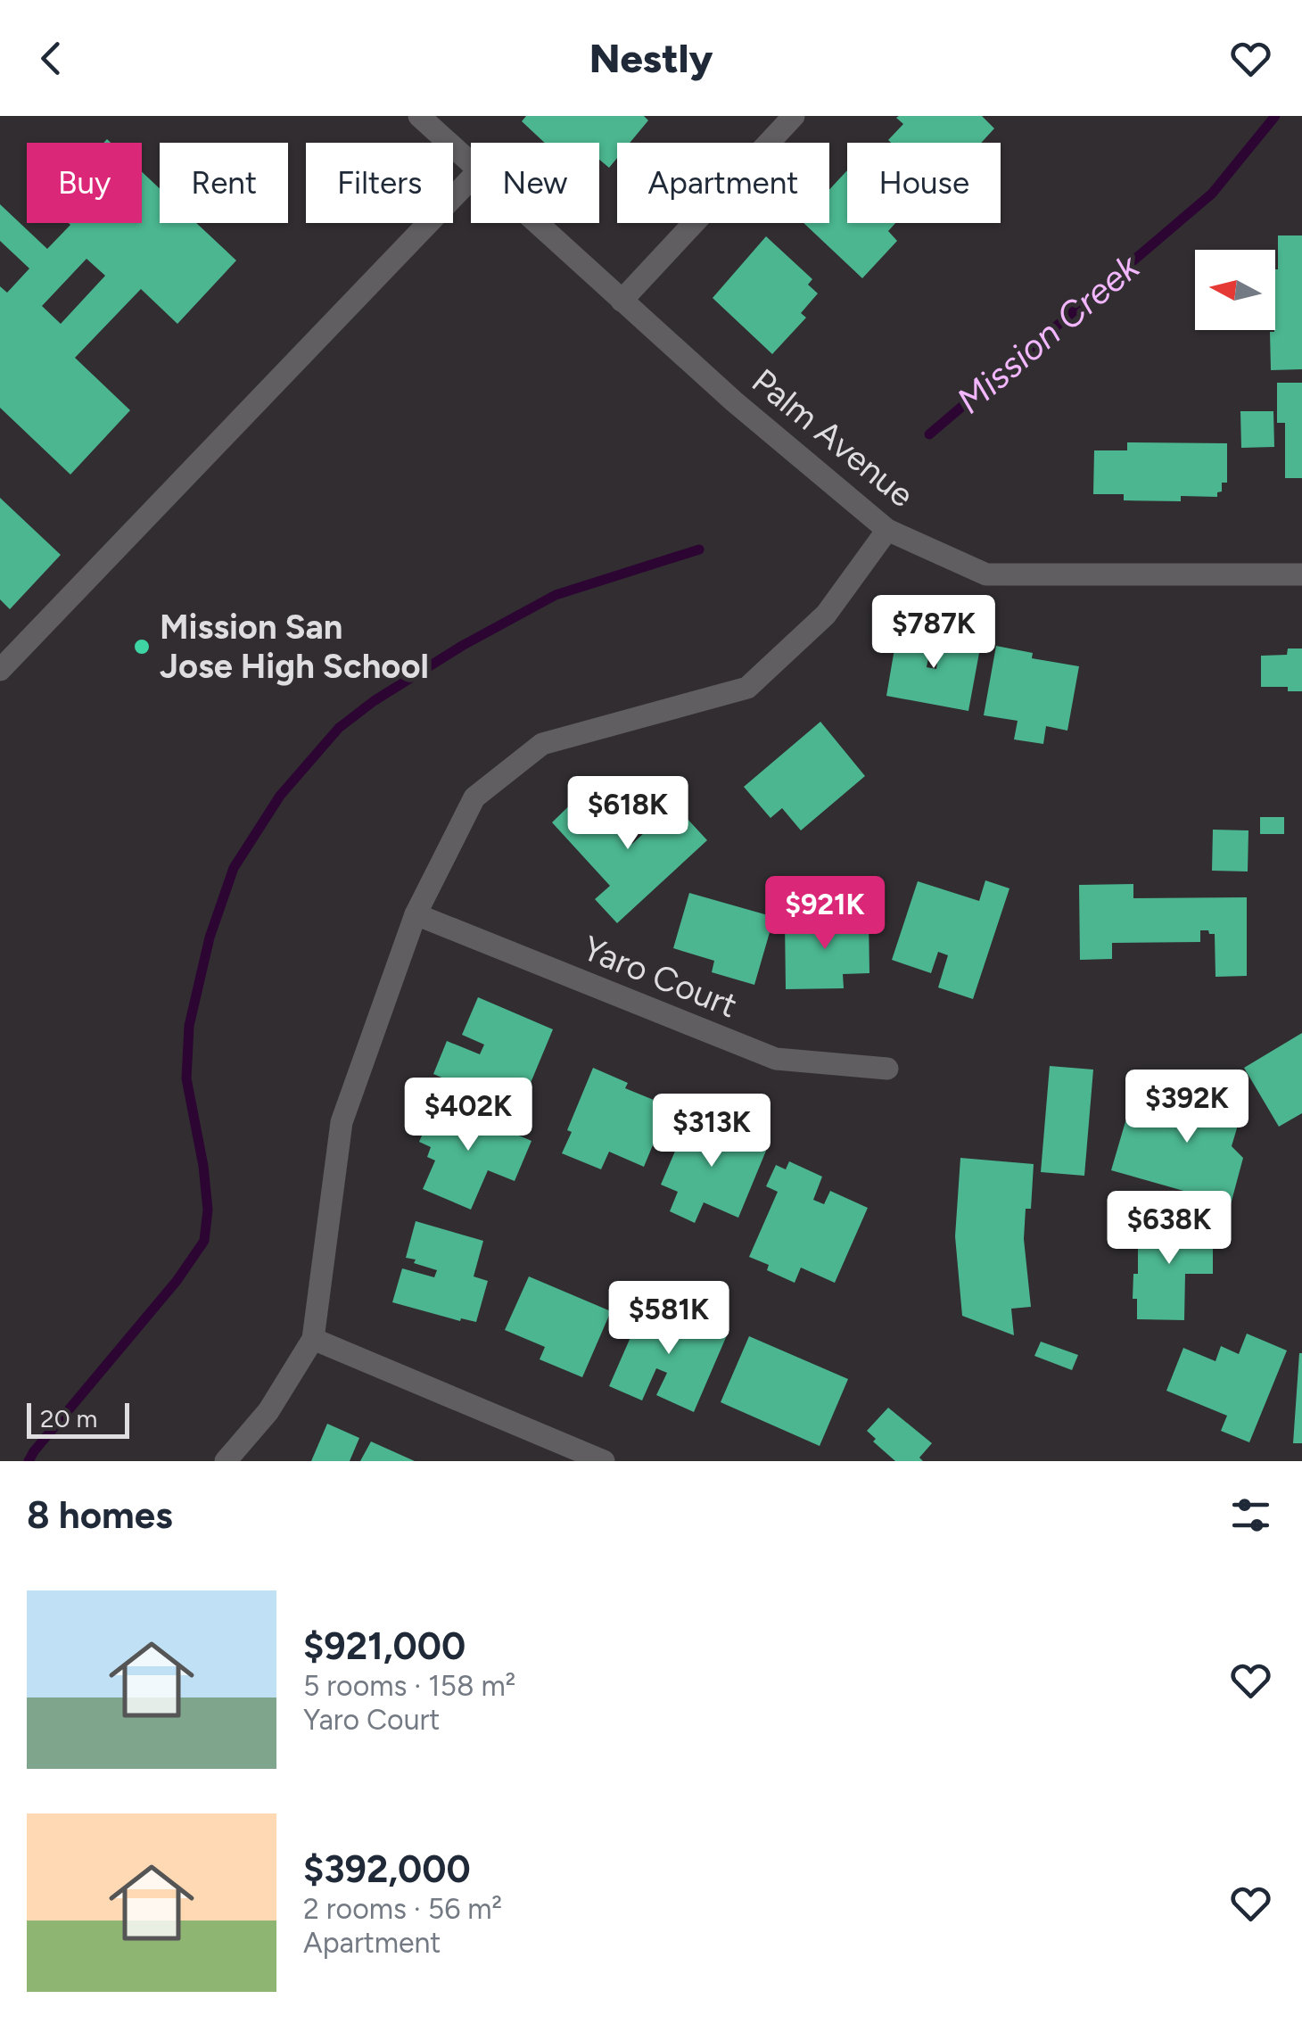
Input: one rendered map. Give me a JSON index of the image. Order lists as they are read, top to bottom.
{
  "streets": {
    "street": ["Palm Avenue", "Yaro Court"]
  },
  "water": ["Mission Creek"],
  "places": ["Mission San Jose High School"],
  "scale_bar": "20 m",
  "north": "left",
  "page": {
    "header": "Nestly",
    "chip": [
      "Buy",
      "Rent",
      "Filters",
      "New",
      "Apartment",
      "House"
    ],
    "price": [
      "$787K",
      "$618K",
      "$921K",
      "$392K",
      "$402K",
      "$313K",
      "$638K",
      "$581K"
    ],
    "scale": "20 m",
    "heading": "8 homes",
    "list": [
      {
        "name": "$921,000",
        "note": "5 rooms · 158 m² · Yaro Court"
      },
      {
        "name": "$392,000",
        "note": "2 rooms · 56 m² · Apartment"
      }
    ]
  }
}
